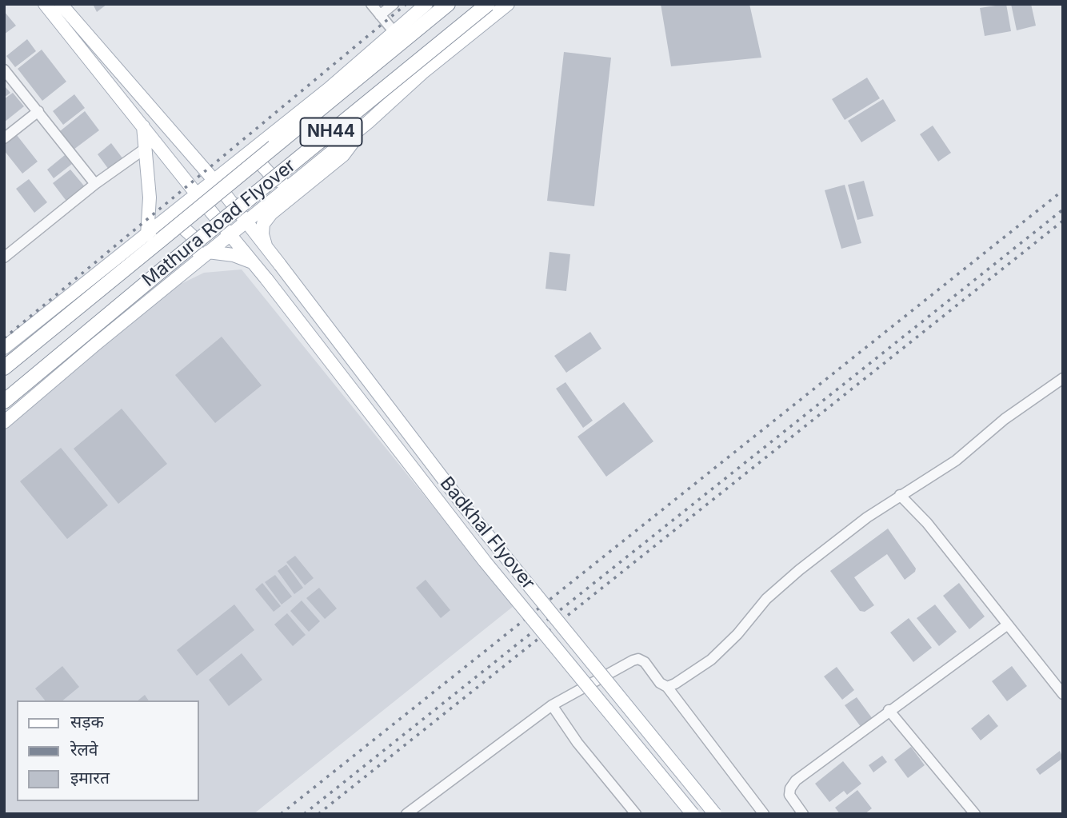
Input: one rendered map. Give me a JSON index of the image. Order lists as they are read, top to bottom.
{
  "streets": {
    "highway": ["NH44", "Mathura Road Flyover"],
    "main road": ["Badkhal Flyover"]
  },
  "legend": ["सड़क", "रेलवे", "इमारत"]
}
